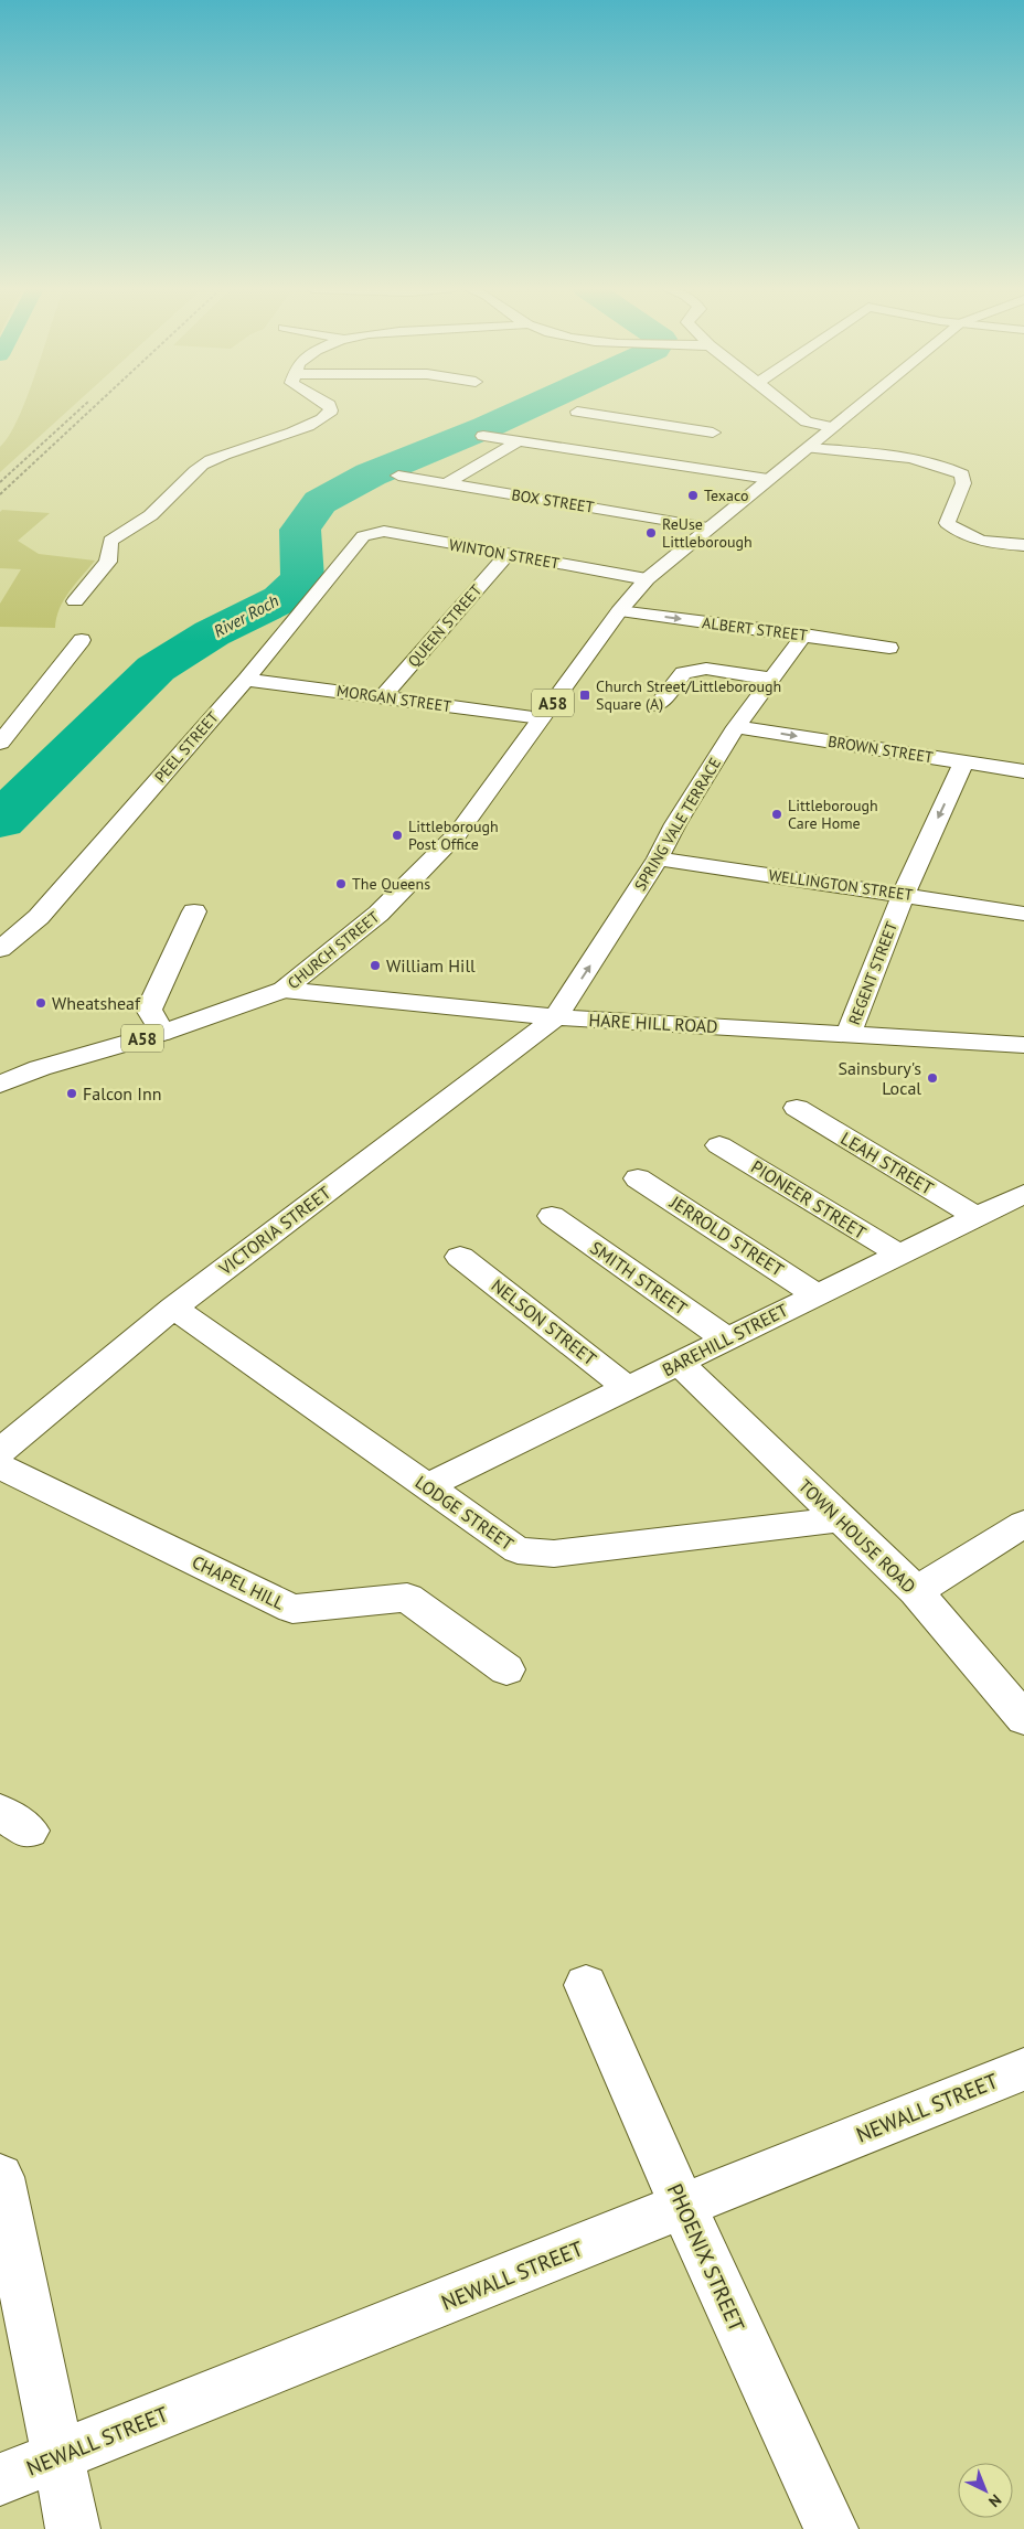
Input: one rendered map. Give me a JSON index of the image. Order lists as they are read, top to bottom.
{
  "streets": {
    "main road": [
      "BOX STREET",
      "WINTON STREET",
      "QUEEN STREET",
      "ALBERT STREET",
      "MORGAN STREET",
      "A58",
      "PEEL STREET",
      "BROWN STREET",
      "SPRING VALE TERRACE",
      "WELLINGTON STREET",
      "CHURCH STREET",
      "REGENT STREET",
      "HARE HILL ROAD",
      "LEAH STREET",
      "PIONEER STREET",
      "VICTORIA STREET",
      "JERROLD STREET",
      "SMITH STREET",
      "NELSON STREET",
      "BAREHILL STREET",
      "LODGE STREET",
      "TOWN HOUSE ROAD",
      "CHAPEL HILL",
      "NEWALL STREET",
      "PHOENIX STREET"
    ]
  },
  "crossings": [
    ["BOX STREET", "CHURCH STREET"],
    ["WINTON STREET", "QUEEN STREET"],
    ["WINTON STREET", "PEEL STREET"],
    ["WINTON STREET", "CHURCH STREET"],
    ["QUEEN STREET", "MORGAN STREET"],
    ["ALBERT STREET", "SPRING VALE TERRACE"],
    ["ALBERT STREET", "CHURCH STREET"],
    ["MORGAN STREET", "PEEL STREET"],
    ["MORGAN STREET", "CHURCH STREET"],
    ["A58", "CHURCH STREET"],
    ["BROWN STREET", "SPRING VALE TERRACE"],
    ["BROWN STREET", "REGENT STREET"],
    ["SPRING VALE TERRACE", "WELLINGTON STREET"],
    ["SPRING VALE TERRACE", "HARE HILL ROAD"],
    ["SPRING VALE TERRACE", "VICTORIA STREET"],
    ["WELLINGTON STREET", "REGENT STREET"],
    ["CHURCH STREET", "HARE HILL ROAD"],
    ["REGENT STREET", "HARE HILL ROAD"],
    ["HARE HILL ROAD", "VICTORIA STREET"],
    ["LEAH STREET", "BAREHILL STREET"],
    ["PIONEER STREET", "BAREHILL STREET"],
    ["VICTORIA STREET", "LODGE STREET"],
    ["JERROLD STREET", "BAREHILL STREET"],
    ["SMITH STREET", "BAREHILL STREET"],
    ["NELSON STREET", "BAREHILL STREET"],
    ["BAREHILL STREET", "LODGE STREET"],
    ["BAREHILL STREET", "TOWN HOUSE ROAD"],
    ["LODGE STREET", "TOWN HOUSE ROAD"],
    ["NEWALL STREET", "PHOENIX STREET"]
  ],
  "one_way": ["BROWN STREET", "SPRING VALE TERRACE", "REGENT STREET"],
  "water": ["River Roch"],
  "places": {
    "other": [
      "Texaco",
      "ReUse Littleborough",
      "Littleborough Care Home",
      "Littleborough Post Office",
      "The Queens",
      "William Hill",
      "Wheatsheaf",
      "Sainsbury's Local",
      "Falcon Inn"
    ],
    "transit": ["Church Street/Littleborough Square (A)"]
  },
  "north": "bottom right"
}
